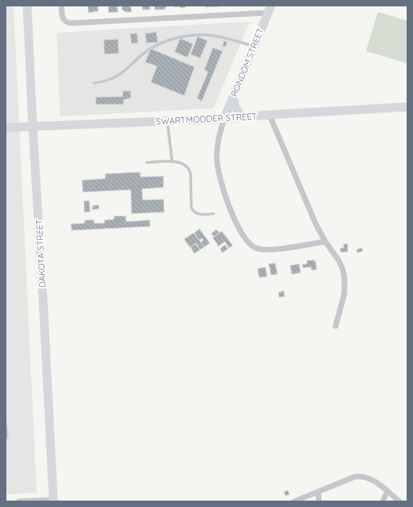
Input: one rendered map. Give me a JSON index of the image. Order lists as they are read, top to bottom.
{
  "streets": {
    "street": ["RONDOM STREET", "SWARTMODDER STREET", "DAKOTA STREET"]
  },
  "crossings": [
    ["RONDOM STREET", "SWARTMODDER STREET"],
    ["SWARTMODDER STREET", "DAKOTA STREET"]
  ]
}
